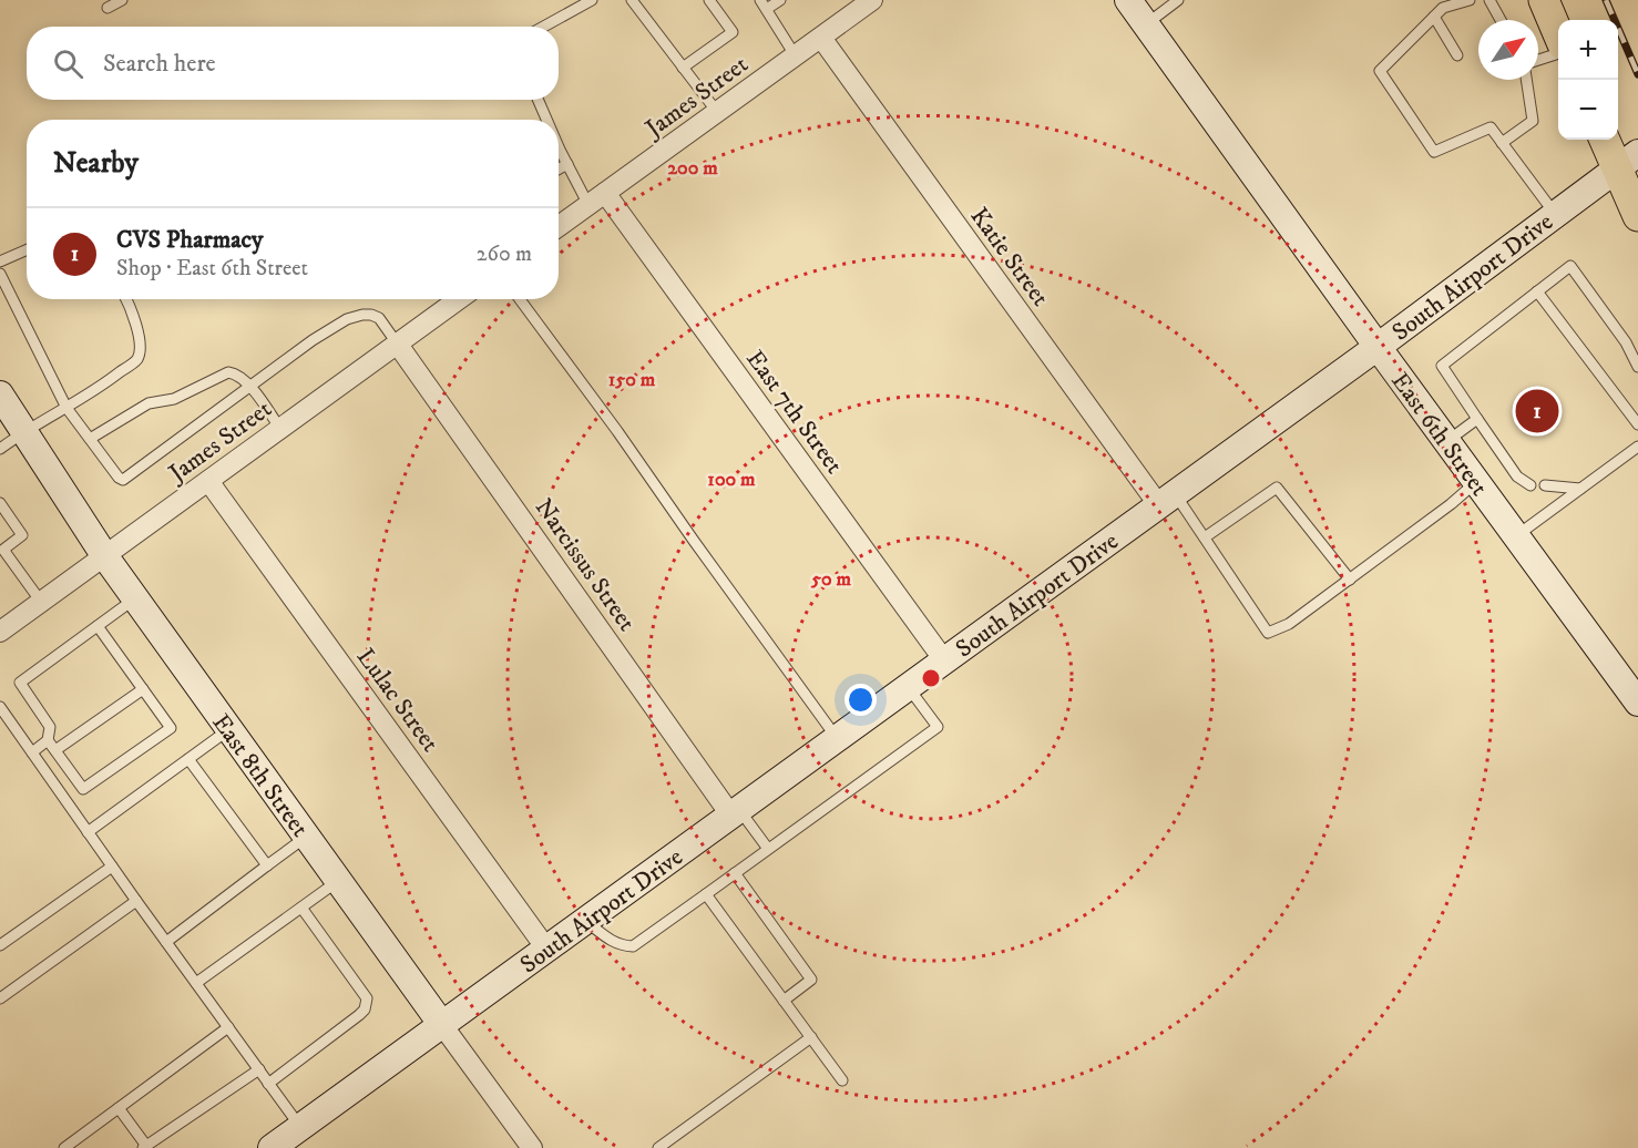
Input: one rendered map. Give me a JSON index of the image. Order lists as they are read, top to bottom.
{
  "streets": {
    "street": [
      "James Street",
      "Katie Street",
      "South Airport Drive",
      "East 7th Street",
      "East 6th Street",
      "Narcissus Street",
      "Lulac Street",
      "East 8th Street"
    ]
  },
  "crossings": [
    ["James Street", "Katie Street"],
    ["James Street", "East 7th Street"],
    ["James Street", "Narcissus Street"],
    ["James Street", "Lulac Street"],
    ["James Street", "East 8th Street"],
    ["Katie Street", "South Airport Drive"],
    ["South Airport Drive", "East 7th Street"],
    ["South Airport Drive", "East 6th Street"],
    ["South Airport Drive", "Narcissus Street"],
    ["South Airport Drive", "Lulac Street"],
    ["South Airport Drive", "East 8th Street"]
  ],
  "north": "top right",
  "page": {
    "map_buttons": ["+", "−"],
    "search": "Search here",
    "heading": "Nearby",
    "list": [
      {
        "mark": "1",
        "name": "CVS Pharmacy",
        "note": "Shop · East 6th Street",
        "value": "260 m"
      }
    ],
    "pins": "1"
  },
  "rings": [
    "200 m",
    "150 m",
    "100 m",
    "50 m"
  ]
}
